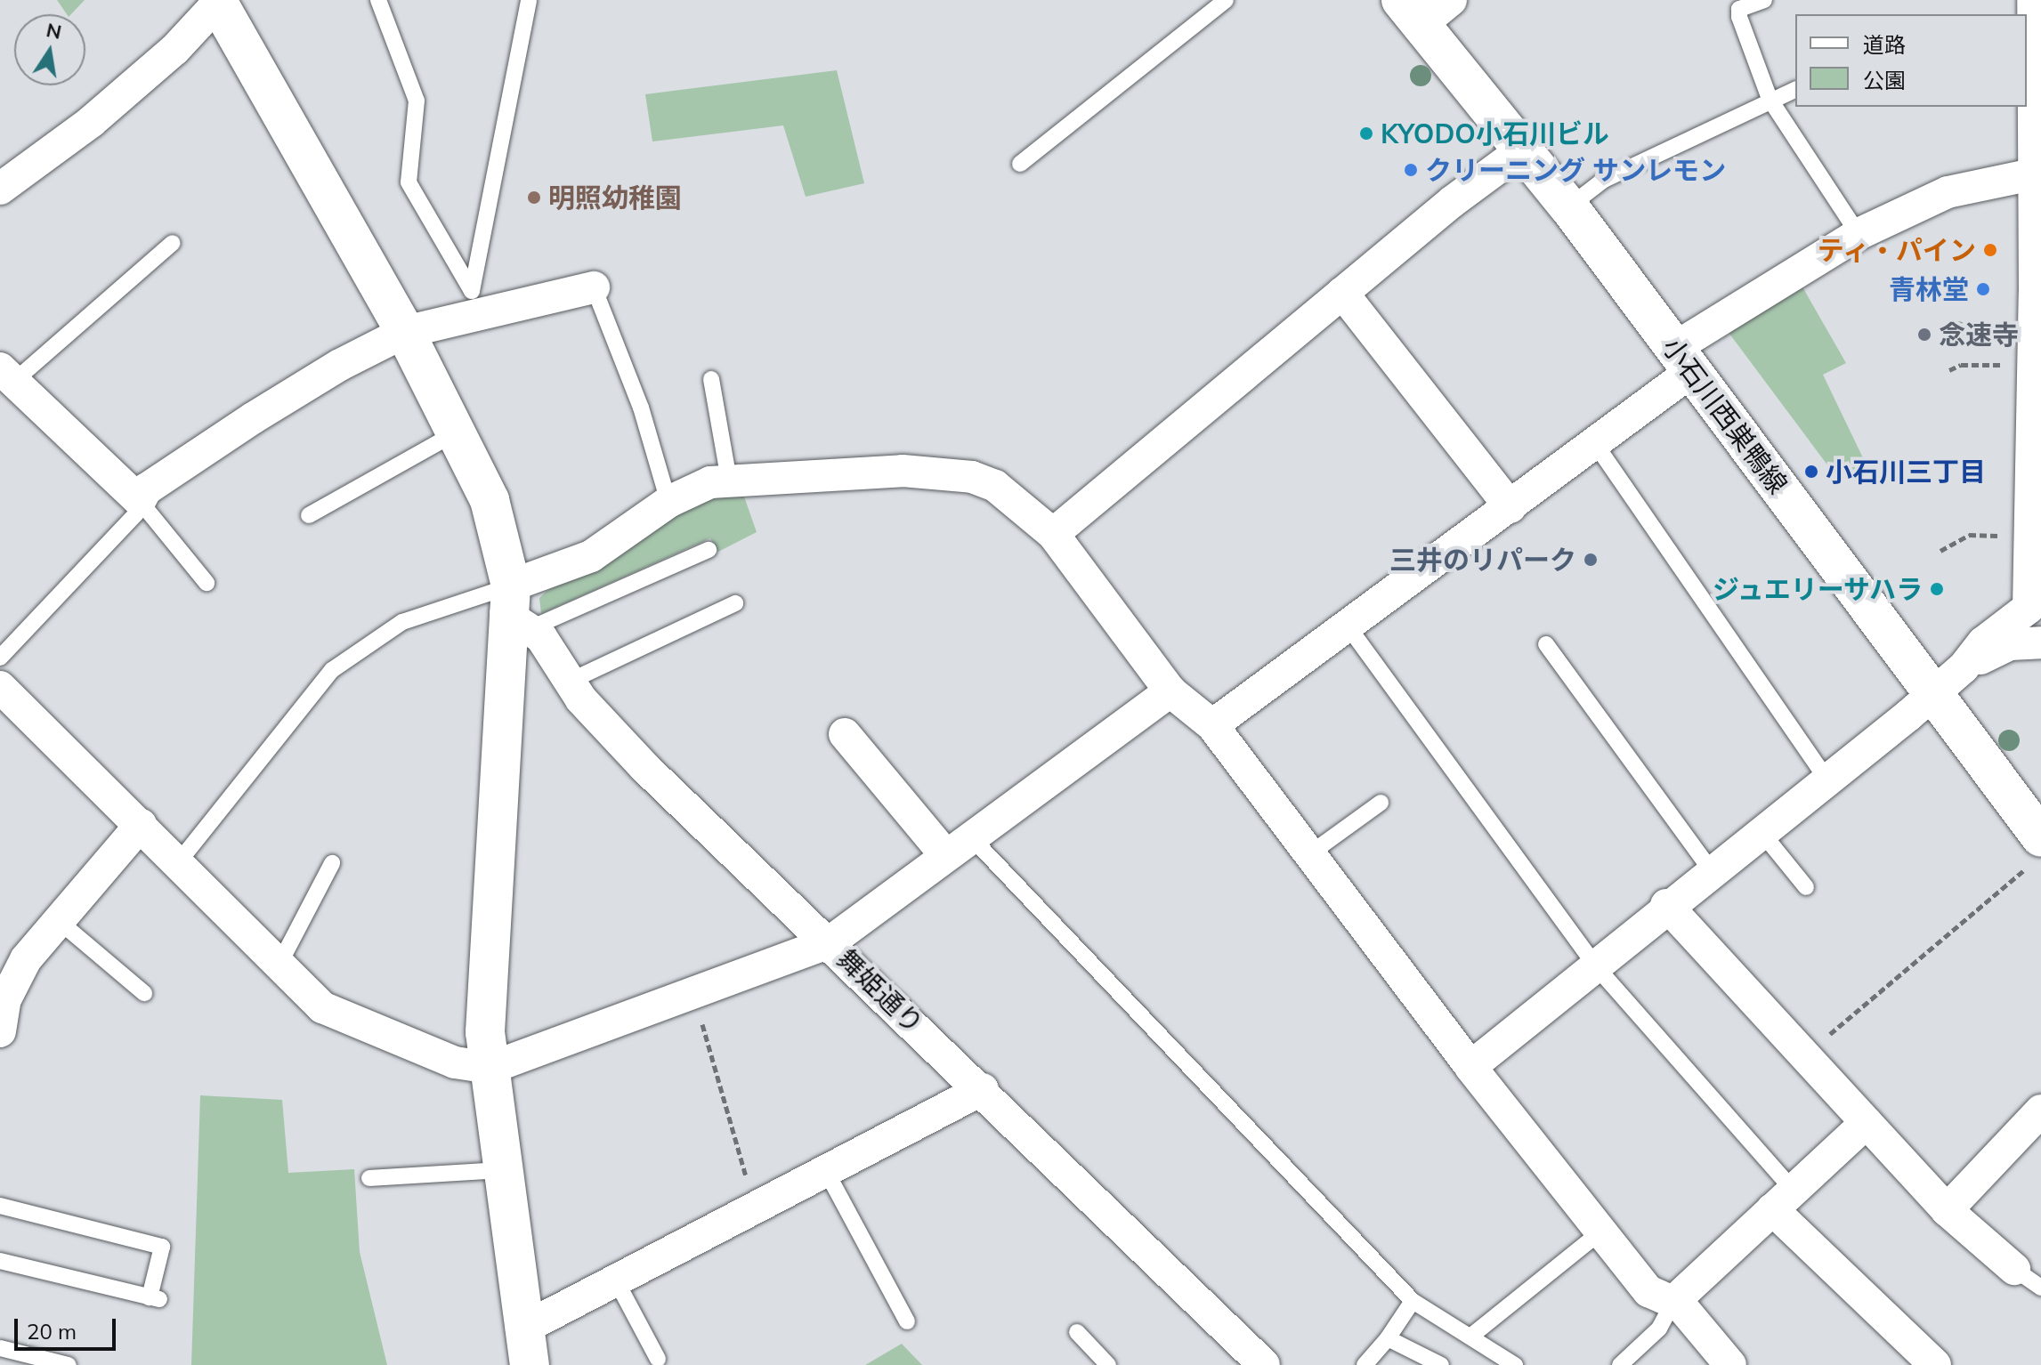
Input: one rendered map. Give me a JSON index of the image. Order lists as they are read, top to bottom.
{
  "streets": {
    "street": ["小石川西巣鴨線", "舞姫通り"]
  },
  "places": [
    "KYODO小石川ビル",
    "クリーニング サンレモン",
    "明照幼稚園",
    "ティ・パイン",
    "青林堂",
    "念速寺",
    "小石川三丁目",
    "三井のリパーク",
    "ジュエリーサハラ"
  ],
  "legend": ["道路", "公園"],
  "scale_bar": "20 m",
  "north": "top"
}
